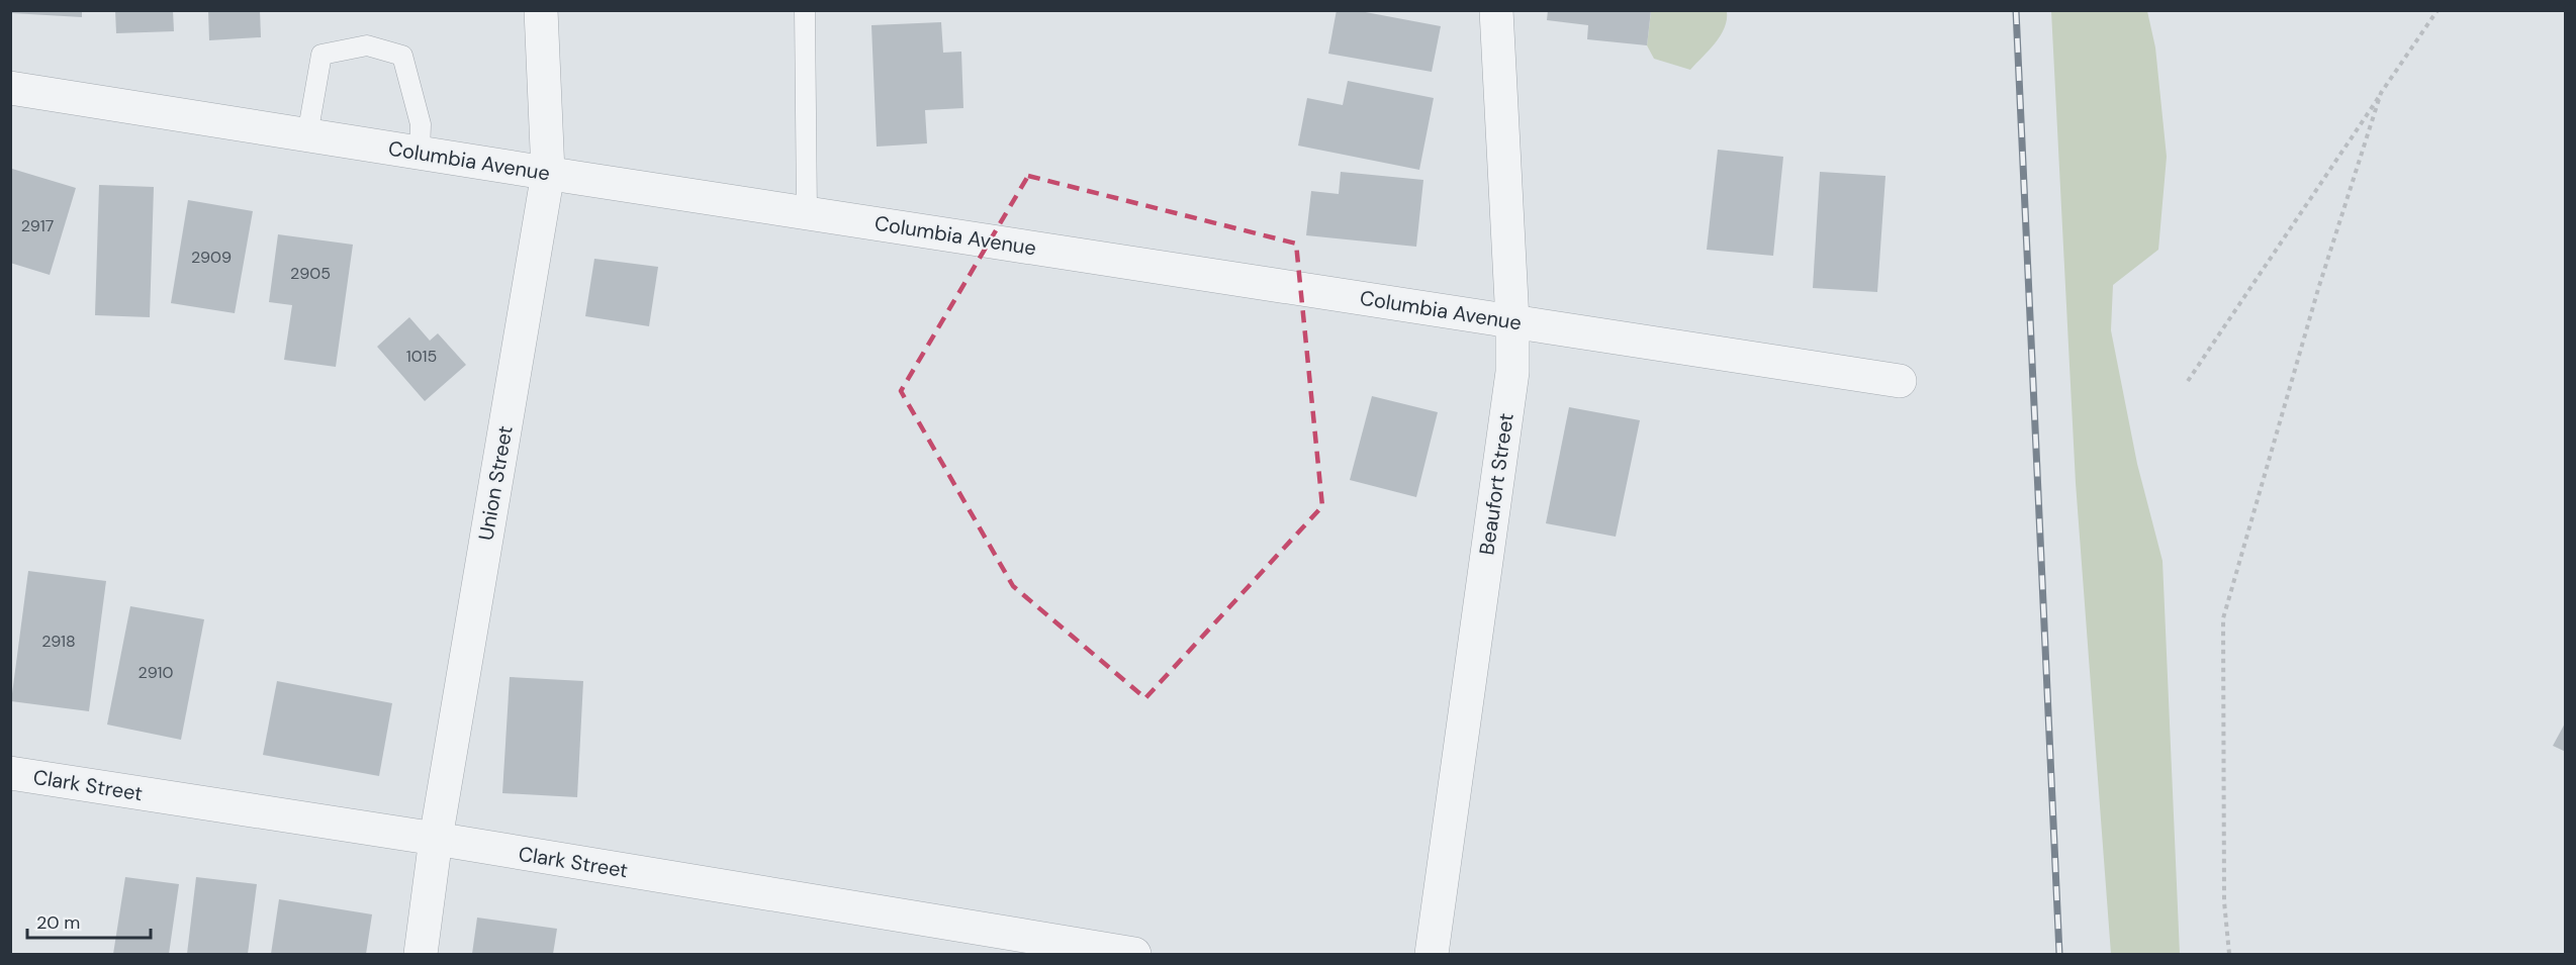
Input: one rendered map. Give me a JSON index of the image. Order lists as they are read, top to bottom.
{
  "streets": {
    "street": [
      "Columbia Avenue",
      "Union Street",
      "Beaufort Street",
      "Clark Street"
    ]
  },
  "crossings": [
    ["Columbia Avenue", "Union Street"],
    ["Columbia Avenue", "Beaufort Street"],
    ["Union Street", "Clark Street"]
  ],
  "house_numbers": [
    "2917",
    "2909",
    "2905",
    "1015",
    "2918",
    "2910"
  ],
  "scale_bar": "20 m"
}
